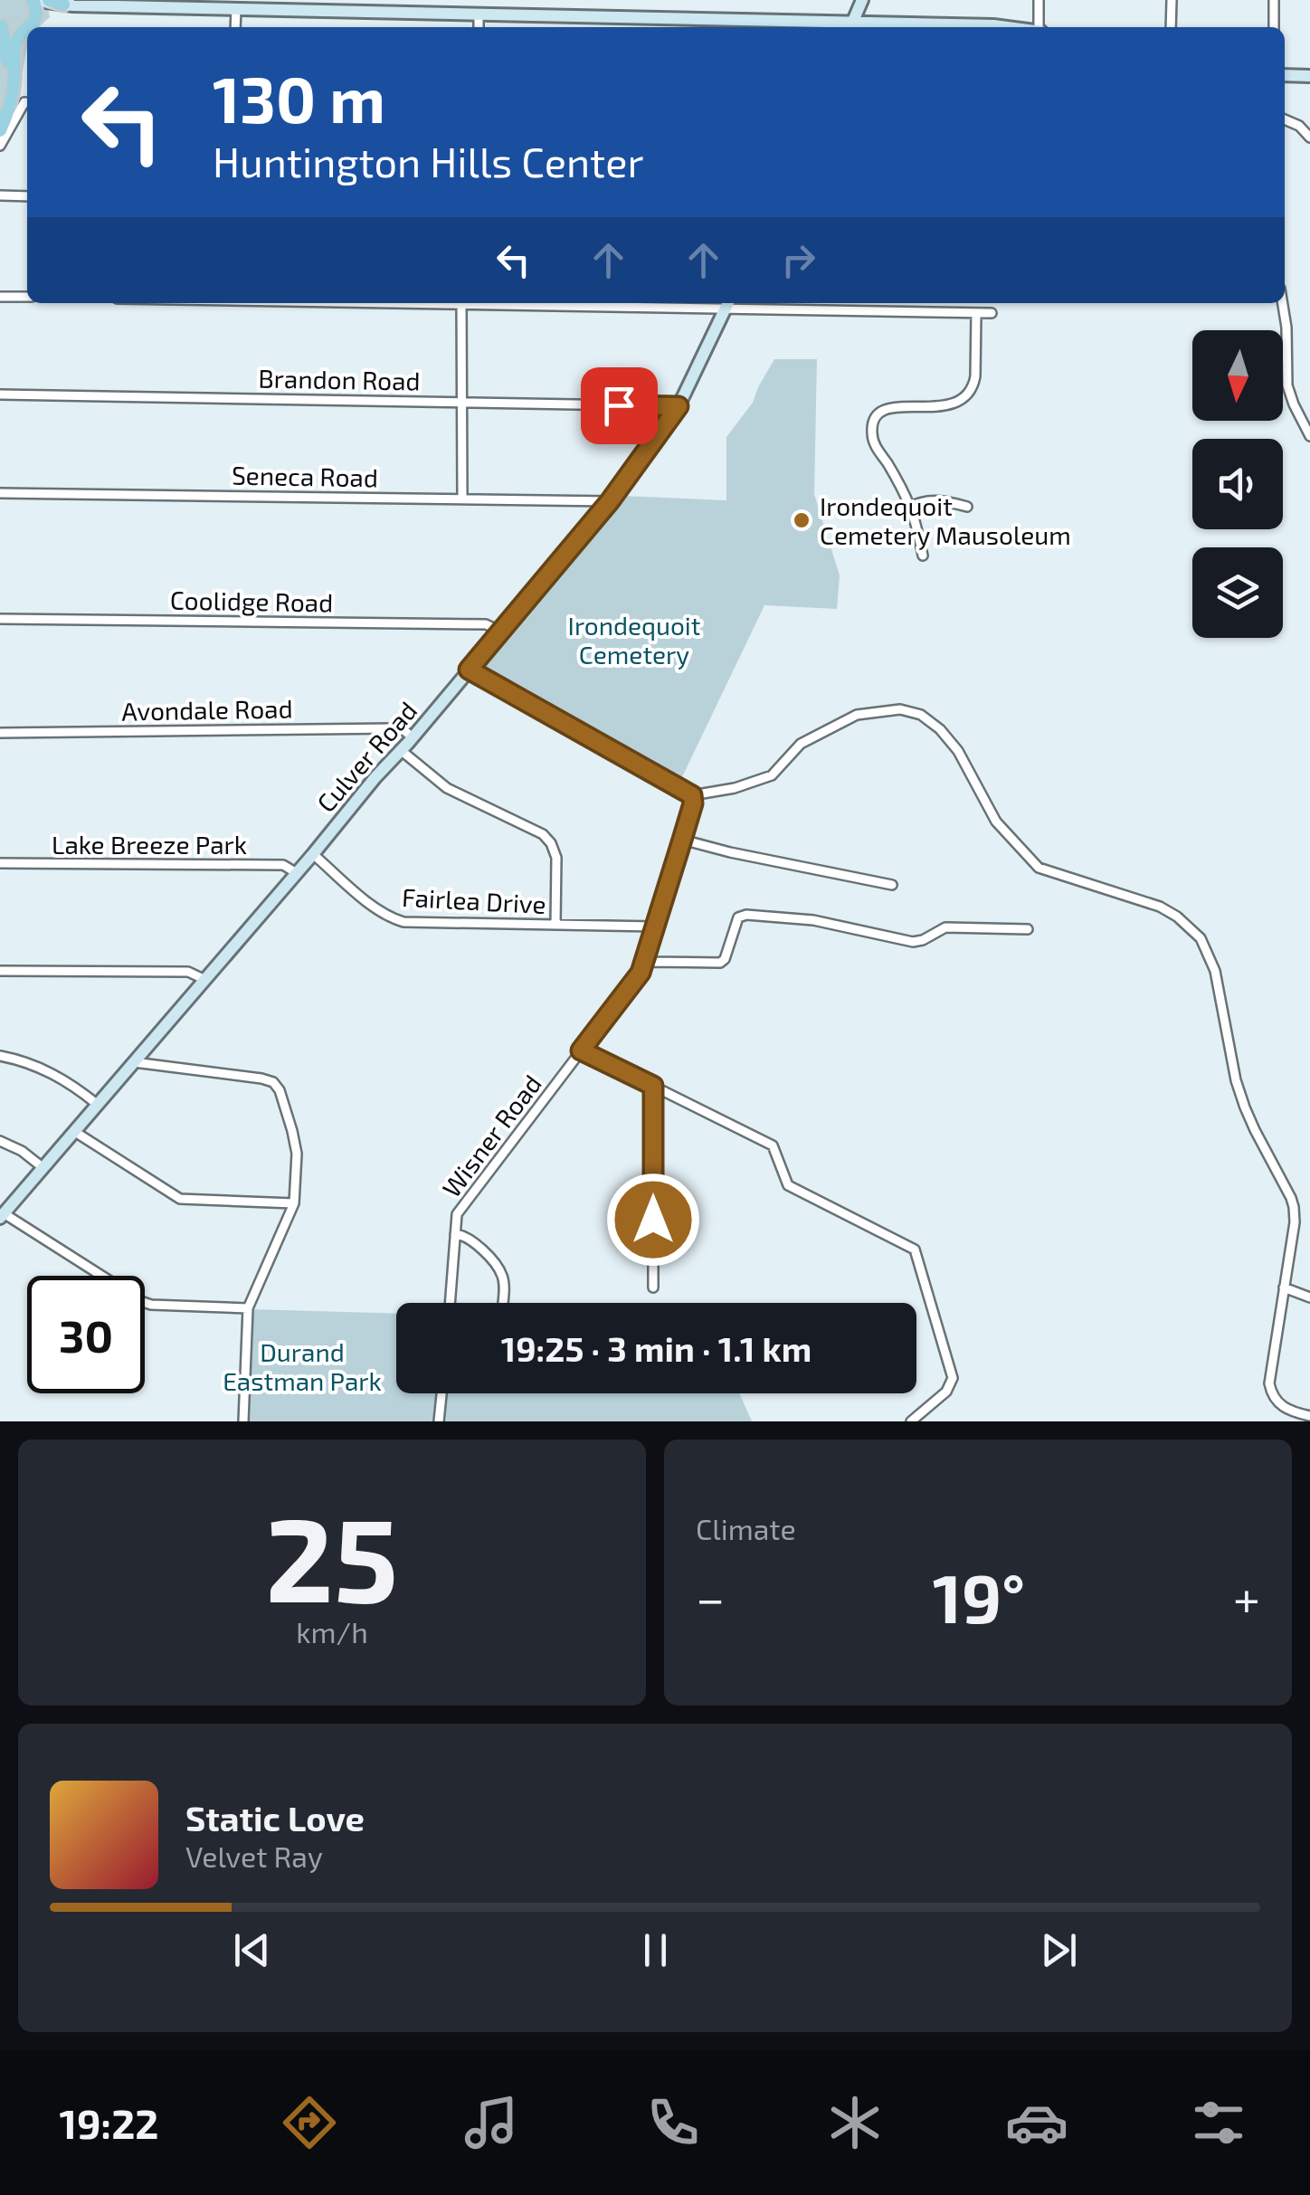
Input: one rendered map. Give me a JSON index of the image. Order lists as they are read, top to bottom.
{
  "streets": {
    "main road": ["Culver Road"],
    "street": [
      "Brandon Road",
      "Seneca Road",
      "Coolidge Road",
      "Avondale Road",
      "Lake Breeze Park",
      "Fairlea Drive",
      "Wisner Road"
    ]
  },
  "crossings": [
    ["Brandon Road", "Culver Road"],
    ["Seneca Road", "Culver Road"],
    ["Coolidge Road", "Culver Road"],
    ["Avondale Road", "Culver Road"],
    ["Culver Road", "Lake Breeze Park"],
    ["Culver Road", "Fairlea Drive"],
    ["Fairlea Drive", "Wisner Road"]
  ],
  "parks": ["Irondequoit Cemetery", "Durand Eastman Park"],
  "places": ["Irondequoit Cemetery Mausoleum"],
  "north": "bottom",
  "page": {
    "turn": ["130 m", "Huntington Hills Center"],
    "limit": "30",
    "trip": "19:25 · 3 min · 1.1 km",
    "tile": [
      ["25", "km/h"],
      "Climate"
    ],
    "heat": ["−", "19°", "+"],
    "song": ["Static Love", "Velvet Ray"],
    "tabs": "19:22"
  }
}
